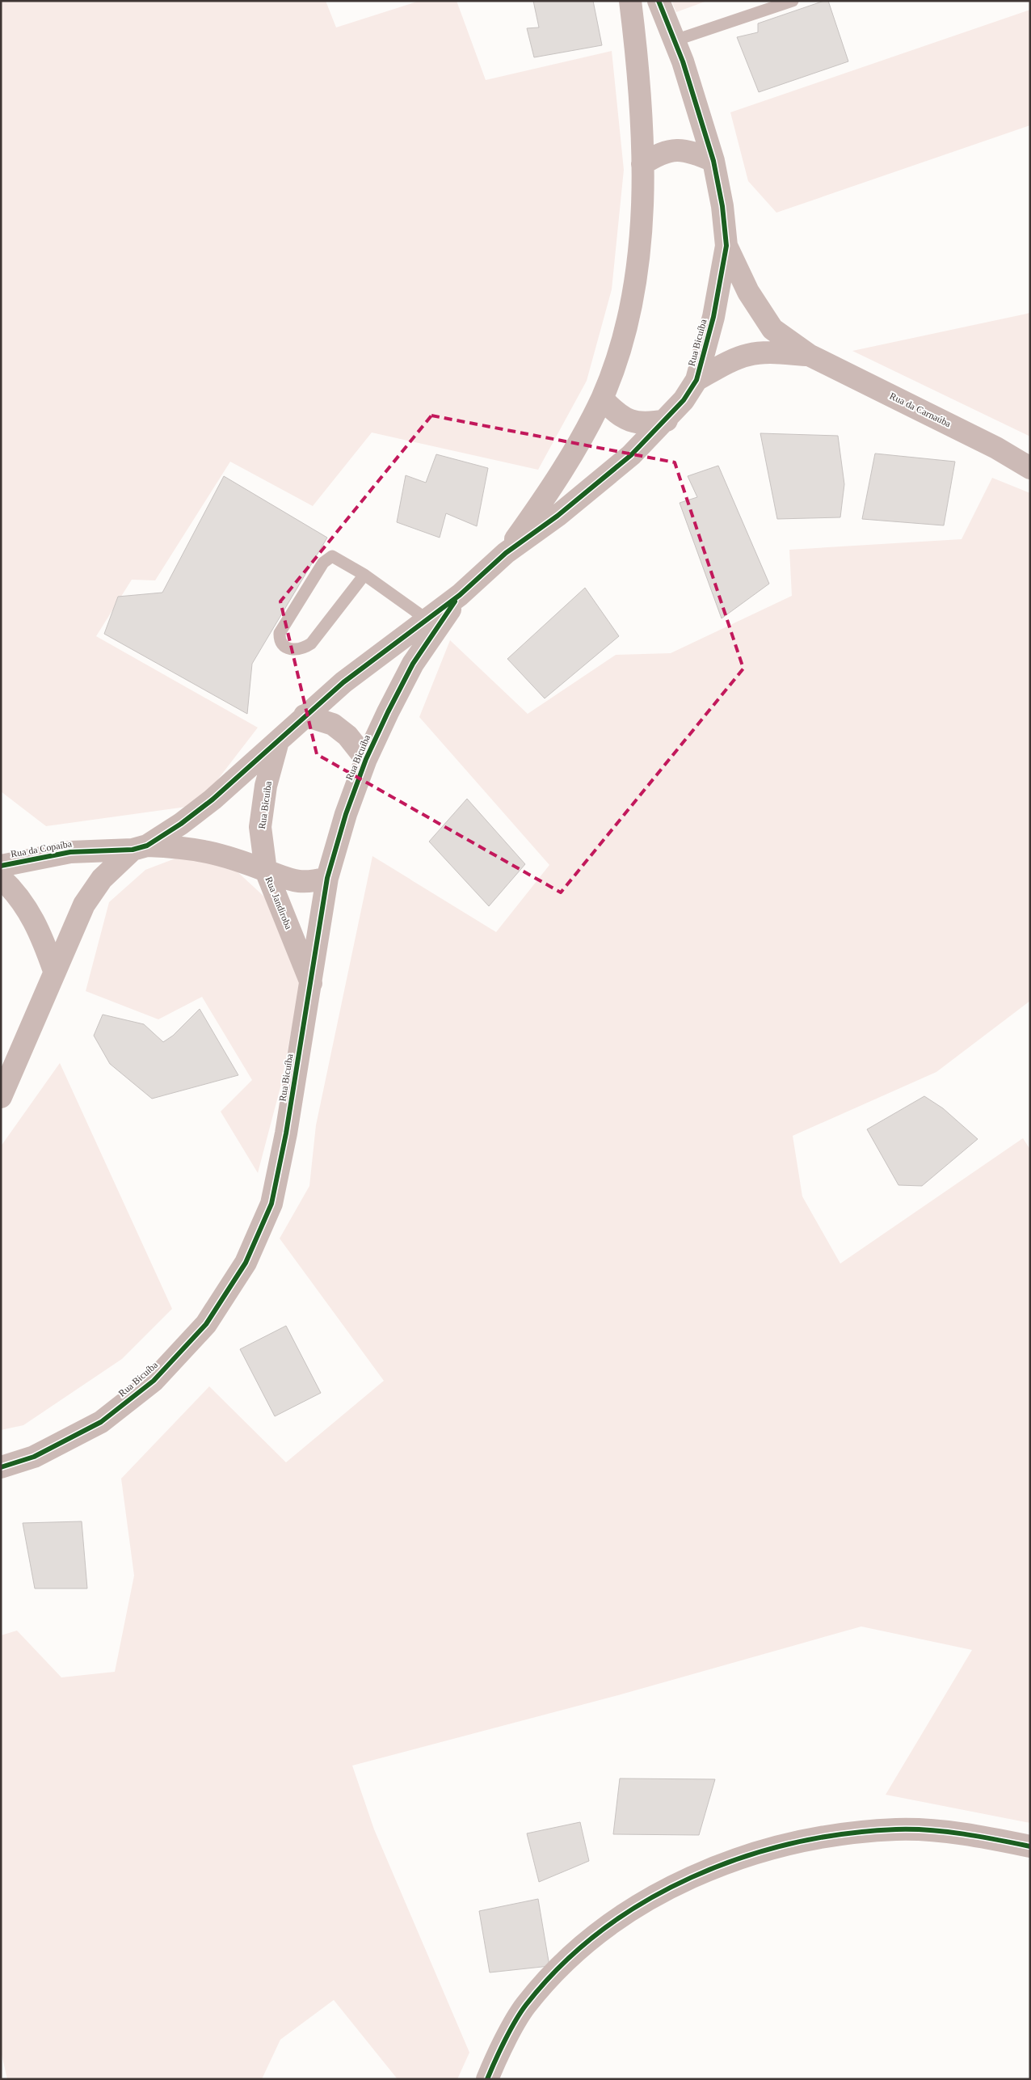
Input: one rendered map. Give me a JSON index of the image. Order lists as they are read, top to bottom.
{
  "streets": {
    "street": [
      "Rua Bicuíba",
      "Rua da Carnaúba",
      "Rua Bicuiba",
      "Rua da Copaíba",
      "Rua Jandiroba"
    ]
  },
  "crossings": [
    ["Rua Bicuíba", "Rua da Carnaúba"],
    ["Rua Bicuíba", "Rua Bicuiba"],
    ["Rua Bicuíba", "Rua da Copaíba"],
    ["Rua Bicuíba", "Rua Jandiroba"],
    ["Rua Bicuiba", "Rua Jandiroba"],
    ["Rua da Copaíba", "Rua Jandiroba"]
  ]
}
